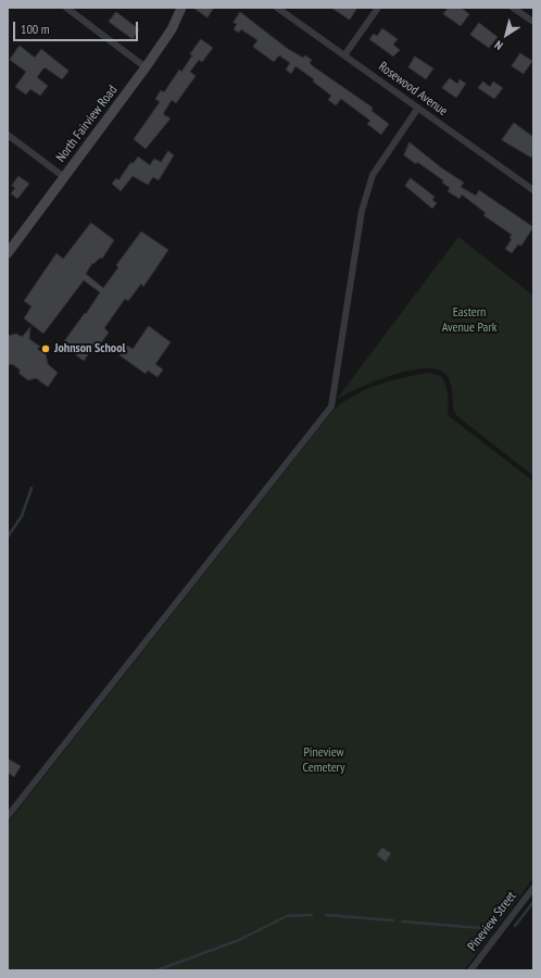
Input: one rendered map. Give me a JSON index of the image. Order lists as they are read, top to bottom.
{
  "streets": {
    "main road": ["North Fairview Road"],
    "street": ["Rosewood Avenue", "Pineview Street"]
  },
  "parks": ["Eastern Avenue Park", "Pineview Cemetery"],
  "places": ["Johnson School"],
  "scale_bar": "100 m",
  "north": "bottom left"
}
